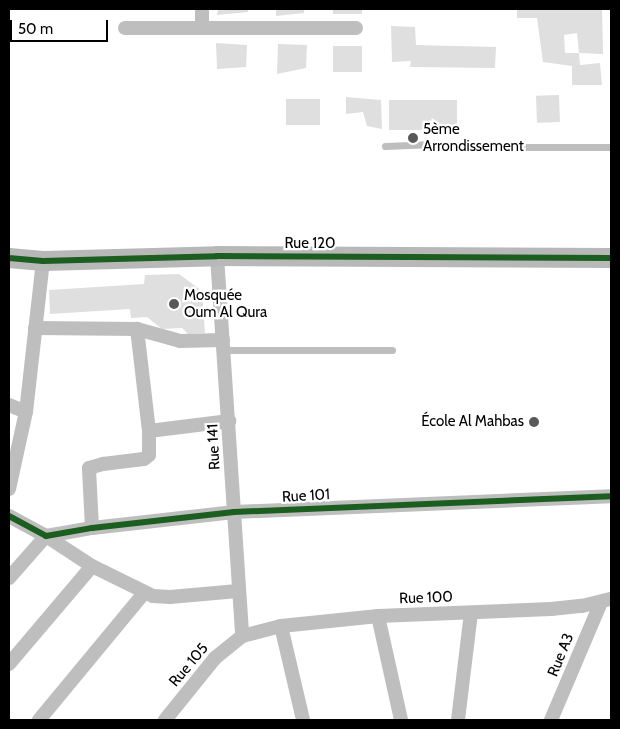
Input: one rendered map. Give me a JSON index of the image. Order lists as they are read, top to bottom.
{
  "streets": {
    "street": [
      "Rue 120",
      "Rue 141",
      "Rue 101",
      "Rue 100",
      "Rue A3",
      "Rue 105"
    ]
  },
  "crossings": [
    ["Rue 120", "Rue 141"],
    ["Rue 141", "Rue 101"],
    ["Rue 141", "Rue 100"],
    ["Rue 141", "Rue 105"],
    ["Rue 100", "Rue A3"],
    ["Rue 100", "Rue 105"]
  ],
  "places": ["5ème Arrondissement", "Mosquée Oum Al Qura", "École Al Mahbas"],
  "scale_bar": "50 m"
}
